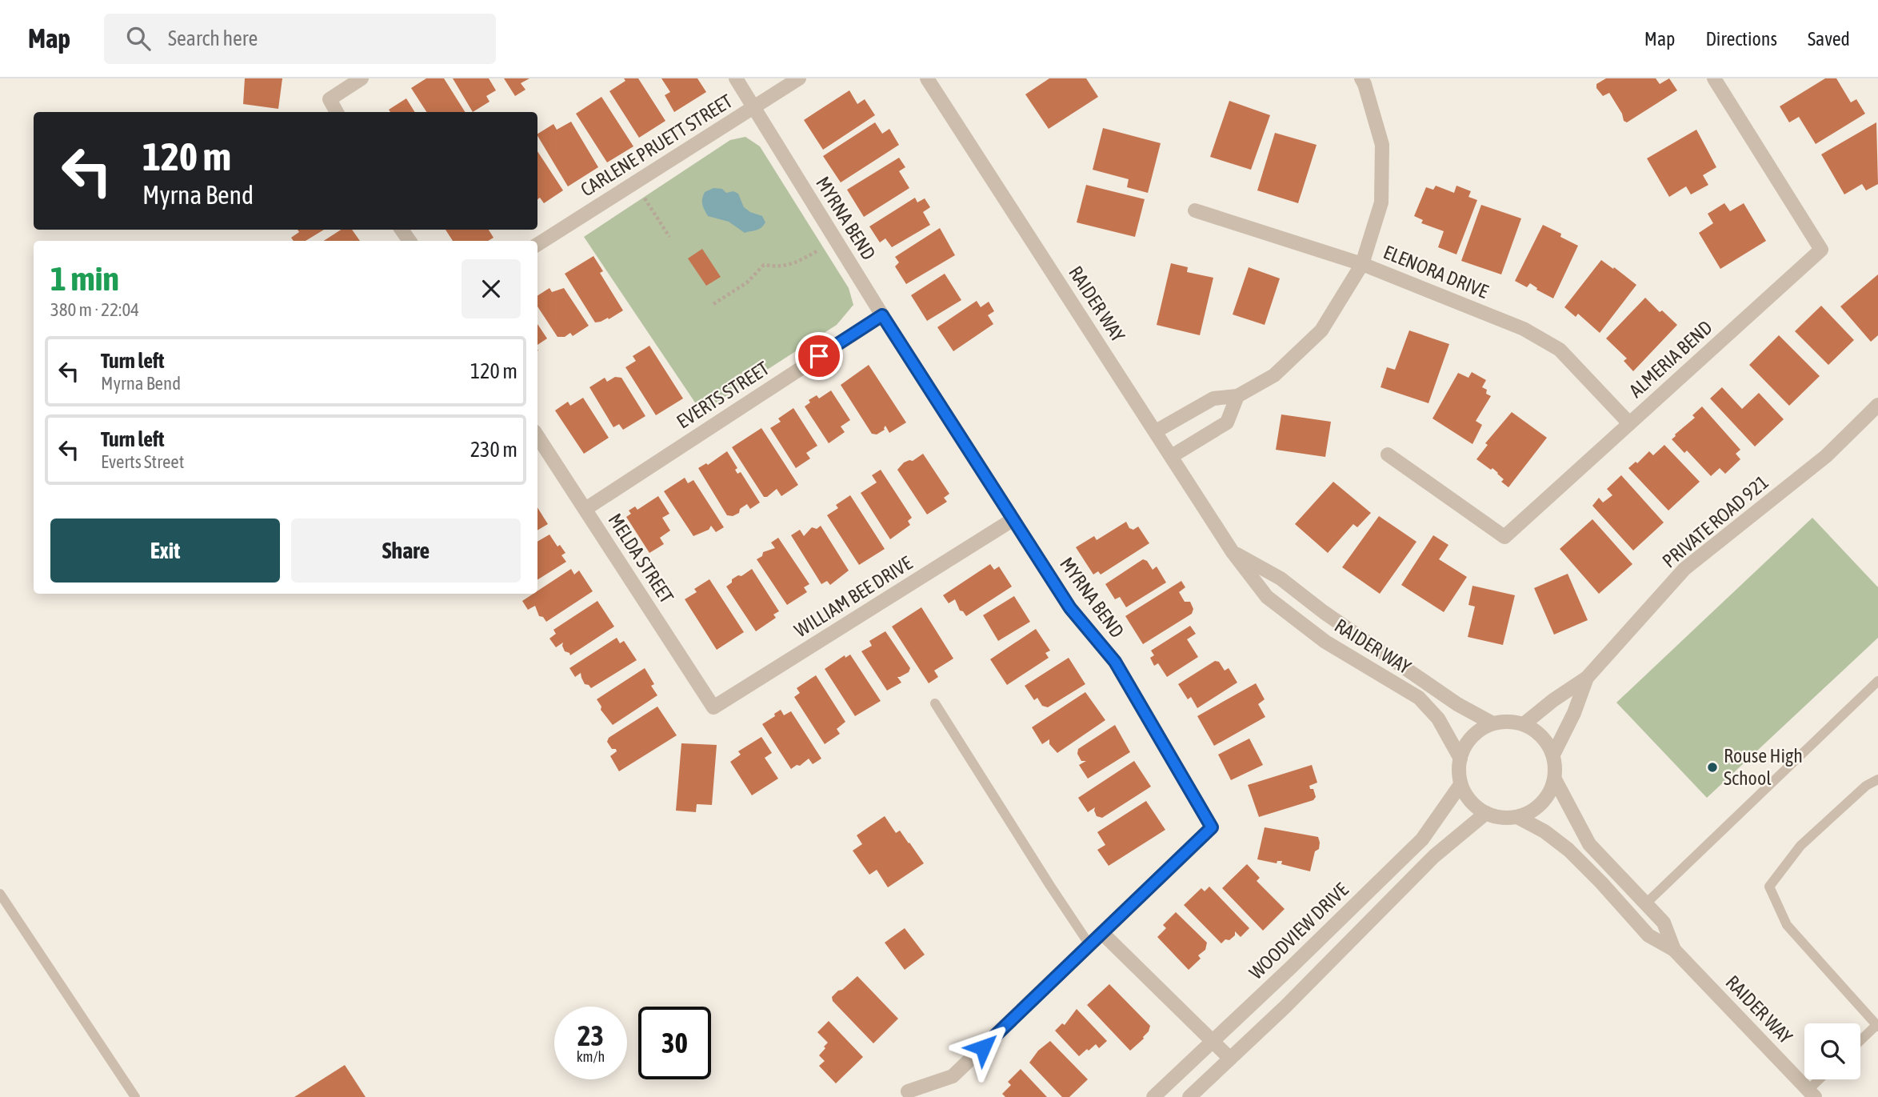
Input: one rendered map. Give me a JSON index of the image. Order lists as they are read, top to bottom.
{
  "streets": {
    "street": [
      "CARLENE PRUETT STREET",
      "MYRNA BEND",
      "ELENORA DRIVE",
      "RAIDER WAY",
      "ALMERIA BEND",
      "EVERTS STREET",
      "PRIVATE ROAD 921",
      "MELDA STREET",
      "WILLIAM BEE DRIVE",
      "WOODVIEW DRIVE"
    ]
  },
  "crossings": [
    ["CARLENE PRUETT STREET", "MYRNA BEND"],
    ["MYRNA BEND", "EVERTS STREET"],
    ["MYRNA BEND", "WILLIAM BEE DRIVE"],
    ["ELENORA DRIVE", "ALMERIA BEND"],
    ["RAIDER WAY", "PRIVATE ROAD 921"],
    ["RAIDER WAY", "WOODVIEW DRIVE"],
    ["EVERTS STREET", "MELDA STREET"],
    ["PRIVATE ROAD 921", "WOODVIEW DRIVE"],
    ["MELDA STREET", "WILLIAM BEE DRIVE"]
  ],
  "places": ["Rouse High School"],
  "page": {
    "header": "Map",
    "search": "Search here",
    "nav": ["Map", "Directions", "Saved"],
    "turn": ["120 m", "Myrna Bend"],
    "heading": ["1 min", "380 m · 22:04"],
    "list": [
      {
        "name": "Turn left",
        "note": "Myrna Bend",
        "value": "120 m"
      },
      {
        "name": "Turn left",
        "note": "Everts Street",
        "value": "230 m"
      }
    ],
    "buttons": ["Exit", "Share"],
    "speed": "23 km/h",
    "limit": "30"
  }
}
